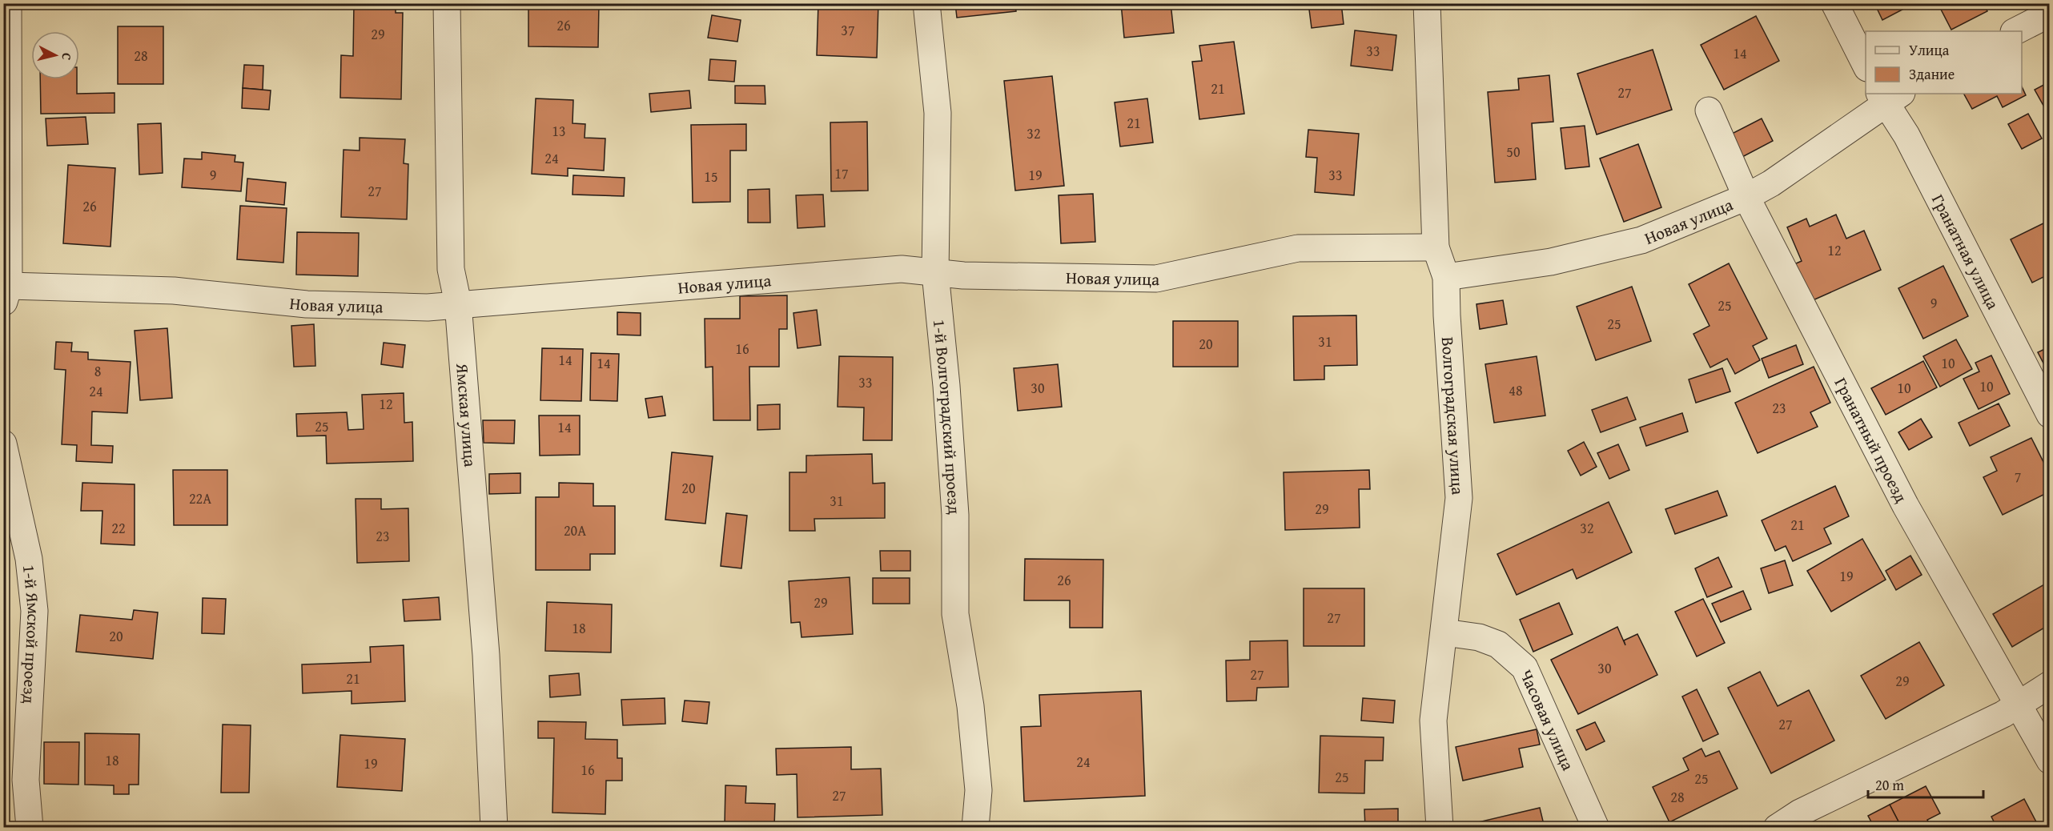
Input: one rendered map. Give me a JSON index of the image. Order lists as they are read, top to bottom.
{
  "streets": {
    "street": [
      "Новая улица",
      "Гранатная улица",
      "Ямская улица",
      "Волгоградская улица",
      "1-й Волгоградский проезд",
      "Гранатный проезд",
      "1-й Ямской проезд",
      "Часовая улица"
    ]
  },
  "crossings": [
    ["Новая улица", "Гранатная улица"],
    ["Новая улица", "Ямская улица"],
    ["Новая улица", "Волгоградская улица"],
    ["Новая улица", "1-й Волгоградский проезд"],
    ["Новая улица", "Гранатный проезд"],
    ["Волгоградская улица", "Часовая улица"]
  ],
  "house_numbers": [
    "26",
    "37",
    "29",
    "33",
    "14",
    "28",
    "21",
    "27",
    "21",
    "13",
    "32",
    "50",
    "24",
    "17",
    "9",
    "19",
    "33",
    "15",
    "27",
    "26",
    "12",
    "9",
    "25",
    "25",
    "31",
    "20",
    "16",
    "14",
    "14",
    "10",
    "8",
    "33",
    "10",
    "30",
    "10",
    "48",
    "24",
    "12",
    "23",
    "25",
    "14",
    "7",
    "20",
    "22А",
    "31",
    "29",
    "21",
    "22",
    "32",
    "20А",
    "23",
    "19",
    "26",
    "29",
    "27",
    "18",
    "20",
    "30",
    "27",
    "21",
    "29",
    "27",
    "18",
    "24",
    "19",
    "16",
    "25",
    "25",
    "27",
    "28"
  ],
  "legend": ["Улица", "Здание"],
  "scale_bar": "20 m",
  "north": "right"
}
